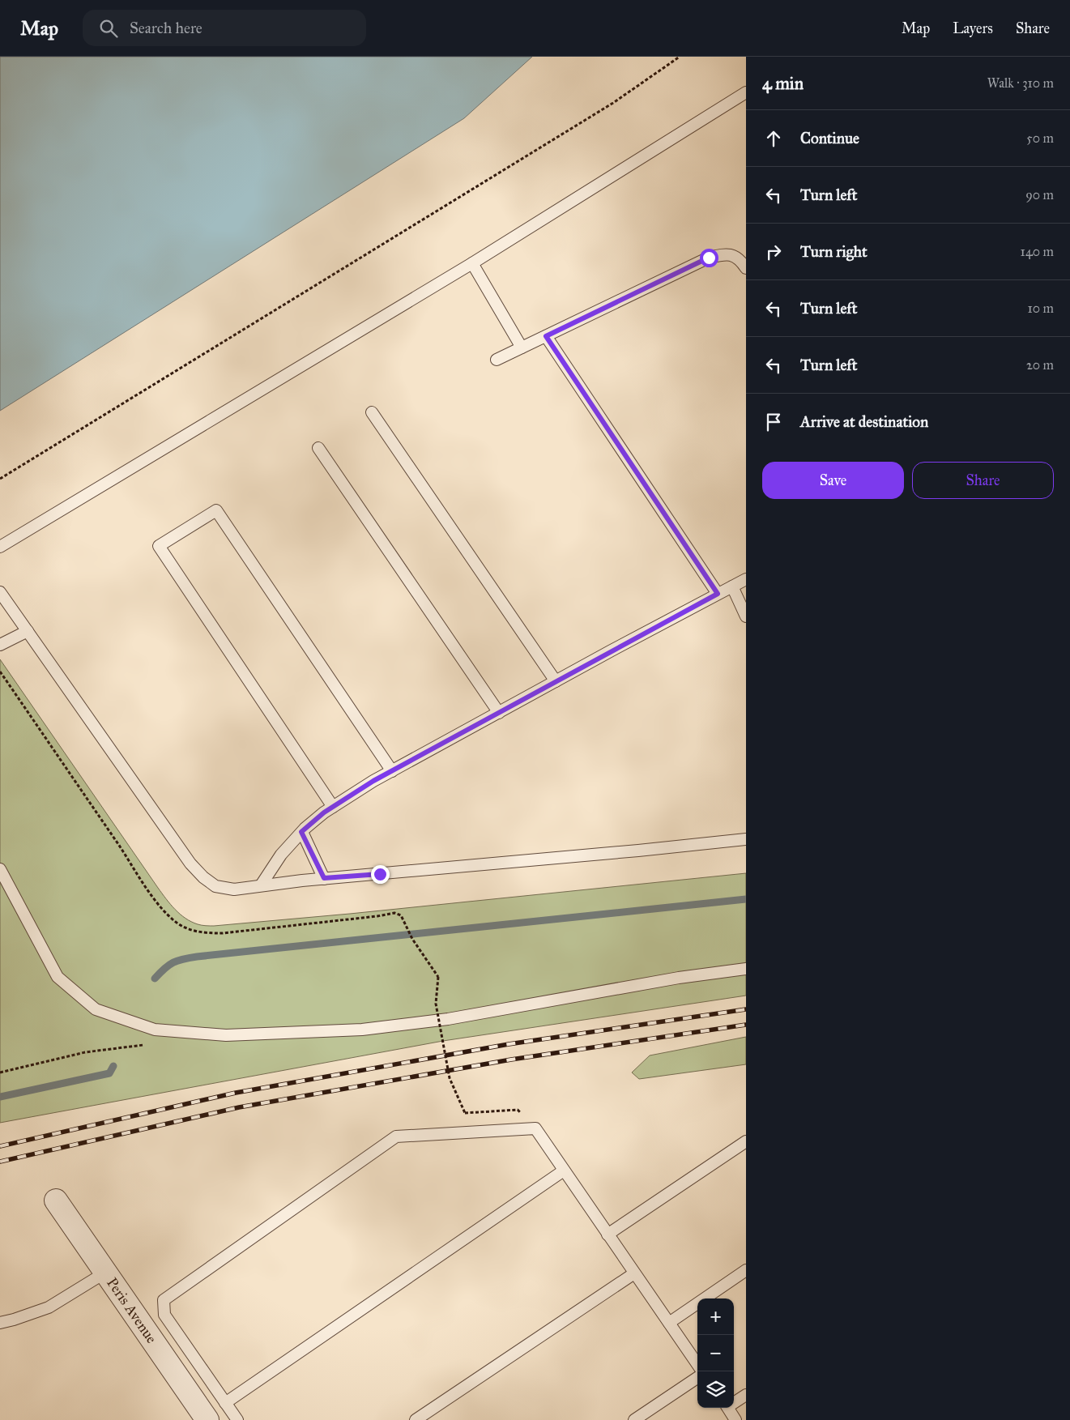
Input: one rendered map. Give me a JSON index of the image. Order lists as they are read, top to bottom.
{
  "streets": {
    "street": ["Peris Avenue"]
  },
  "page": {
    "header": "Map",
    "search": "Search here",
    "nav": ["Map", "Layers", "Share"],
    "heading": ["4 min", "Walk · 310 m"],
    "list": [
      ["Continue", "50 m"],
      ["Turn left", "90 m"],
      ["Turn right", "140 m"],
      ["Turn left", "10 m"],
      ["Turn left", "20 m"],
      "Arrive at destination"
    ],
    "buttons": ["Save", "Share"],
    "map_buttons": ["+", "−"]
  }
}
